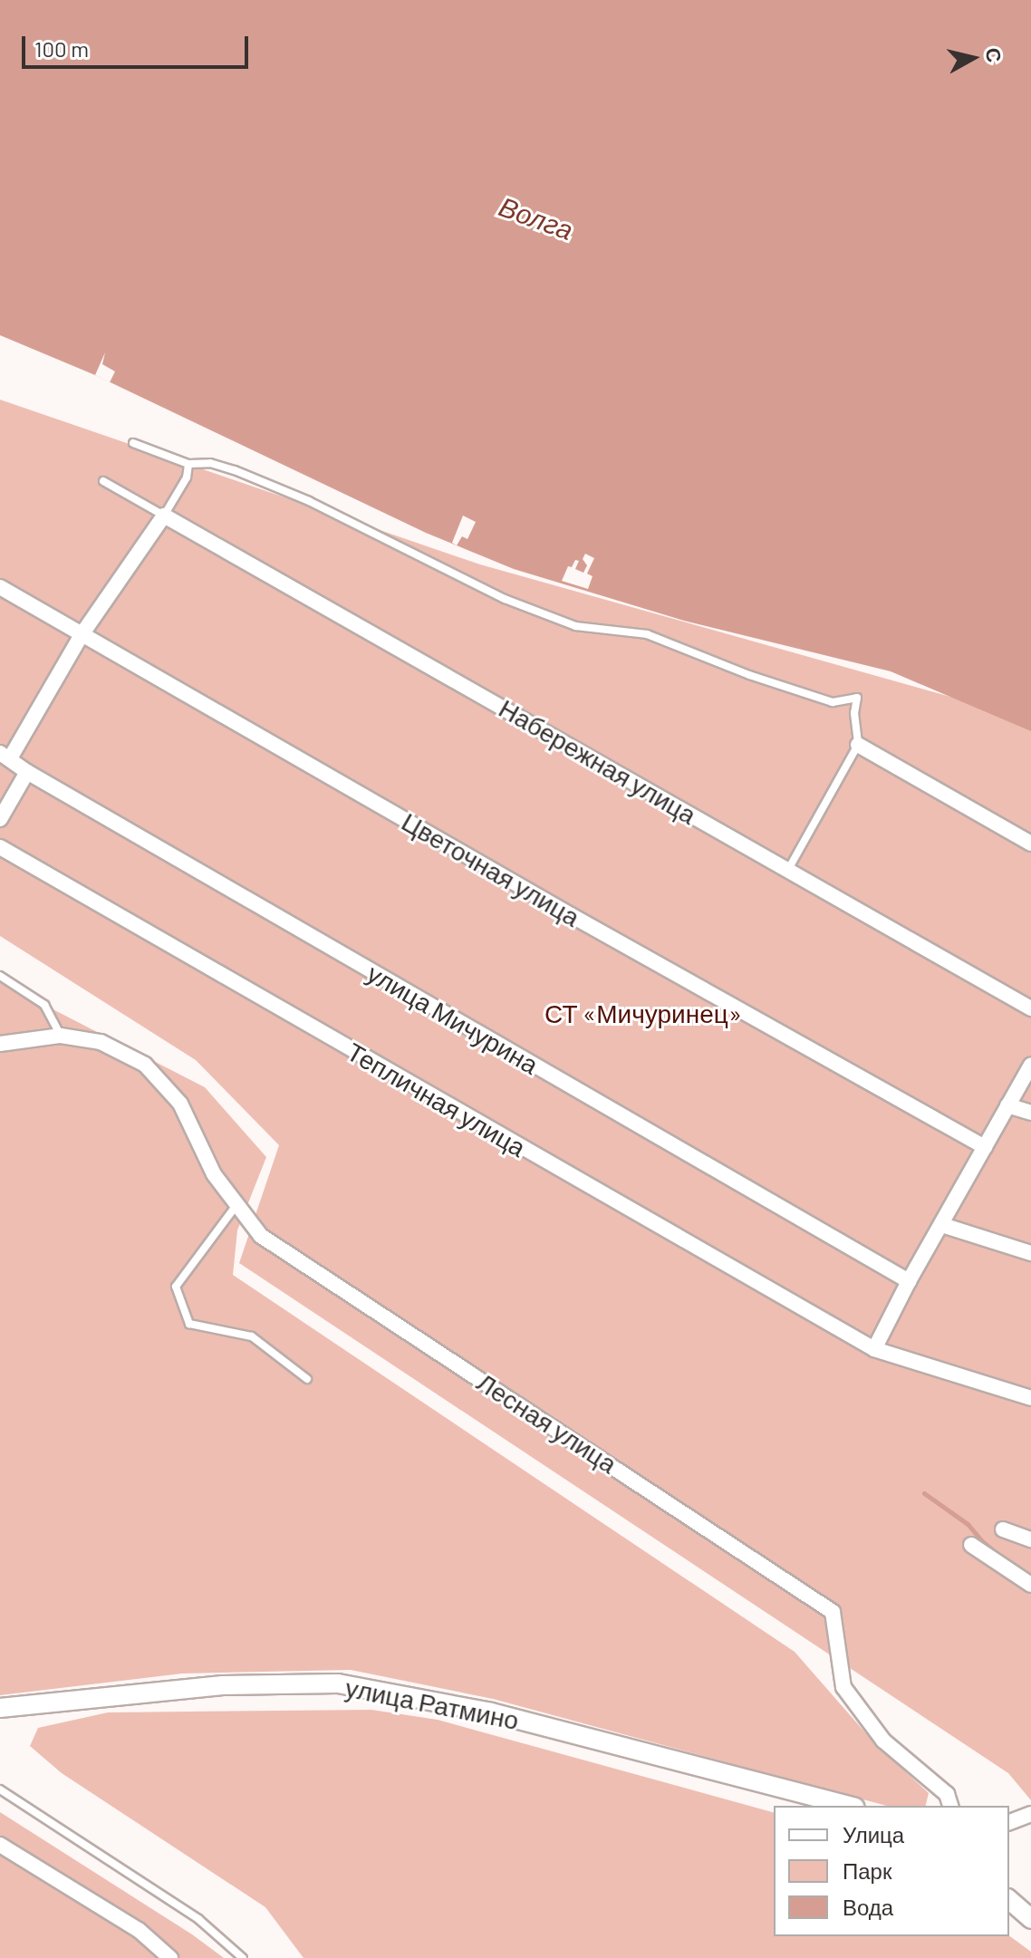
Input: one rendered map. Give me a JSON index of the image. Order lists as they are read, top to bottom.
{
  "streets": {
    "street": [
      "Набережная улица",
      "Цветочная улица",
      "улица Мичурина",
      "Тепличная улица",
      "Лесная улица",
      "улица Ратмино"
    ]
  },
  "water": ["Волга"],
  "parks": ["СТ «Мичуринец»"],
  "legend": ["Улица", "Парк", "Вода"],
  "scale_bar": "100 m",
  "north": "right"
}
